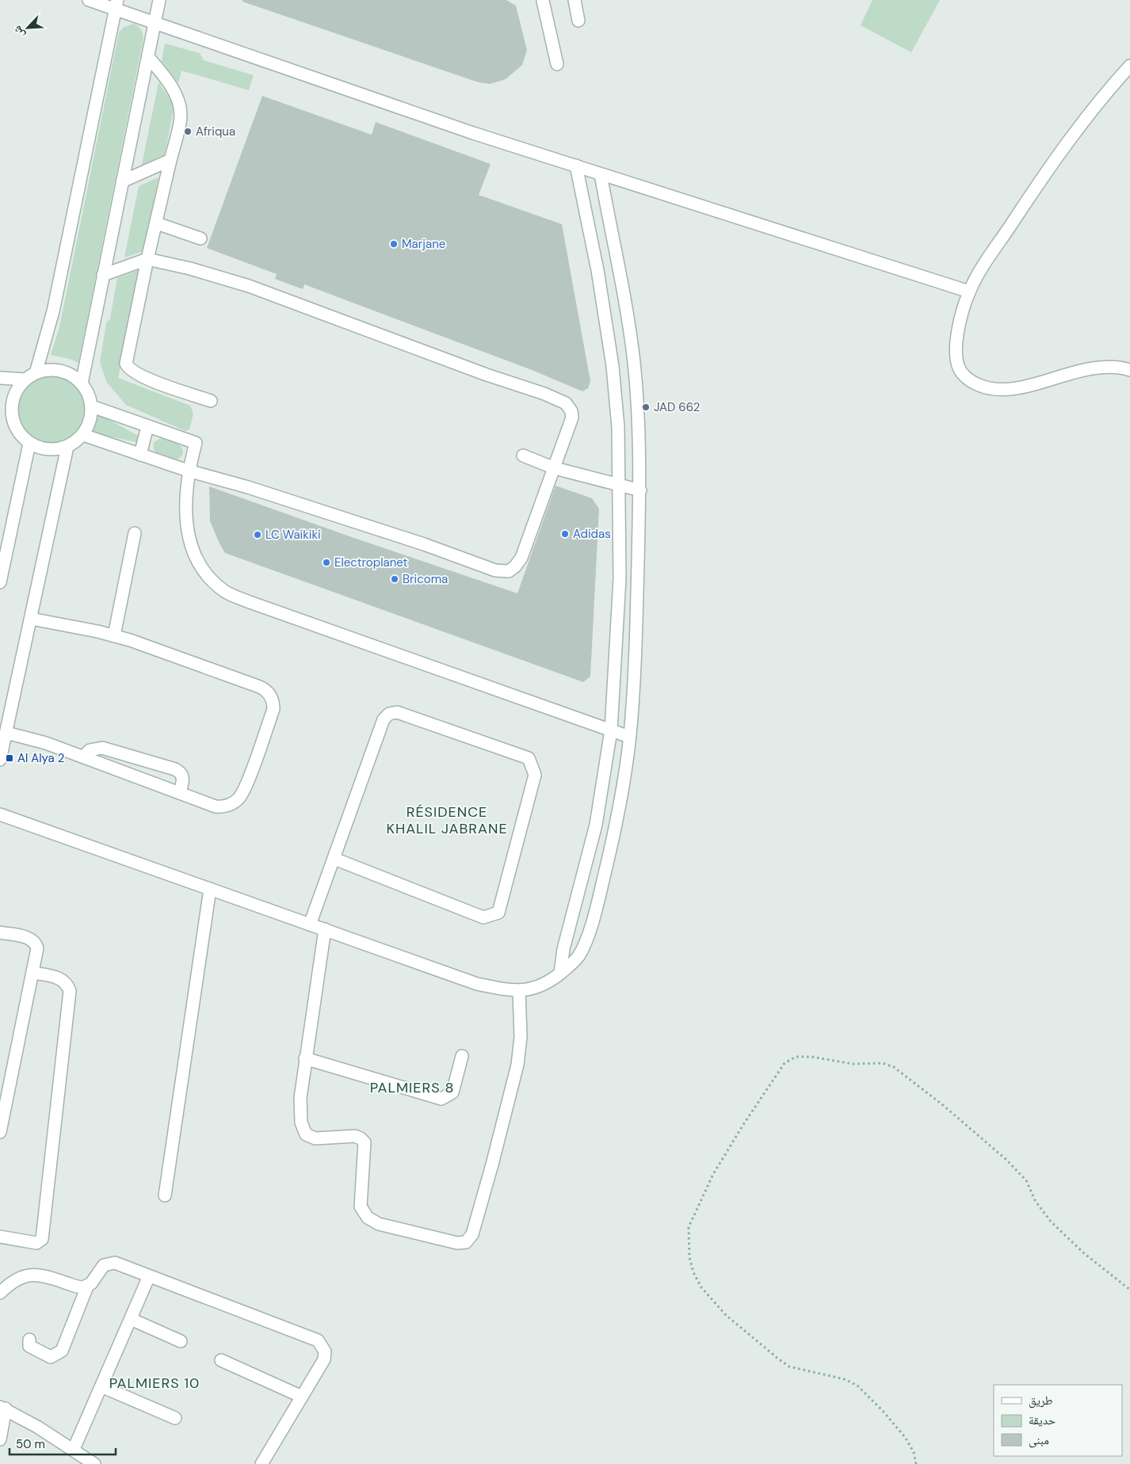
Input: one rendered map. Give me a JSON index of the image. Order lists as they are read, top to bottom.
{
  "districts": ["RÉSIDENCE KHALIL JABRANE", "PALMIERS 8", "PALMIERS 10"],
  "places": {
    "other": [
      "Afriqua",
      "Marjane",
      "JAD 662",
      "Adidas",
      "LC Waikiki",
      "Electroplanet",
      "Bricoma"
    ],
    "transit": ["Al Alya 2"]
  },
  "legend": ["طريق", "حديقة", "مبنى"],
  "scale_bar": "50 m",
  "north": "bottom left"
}
